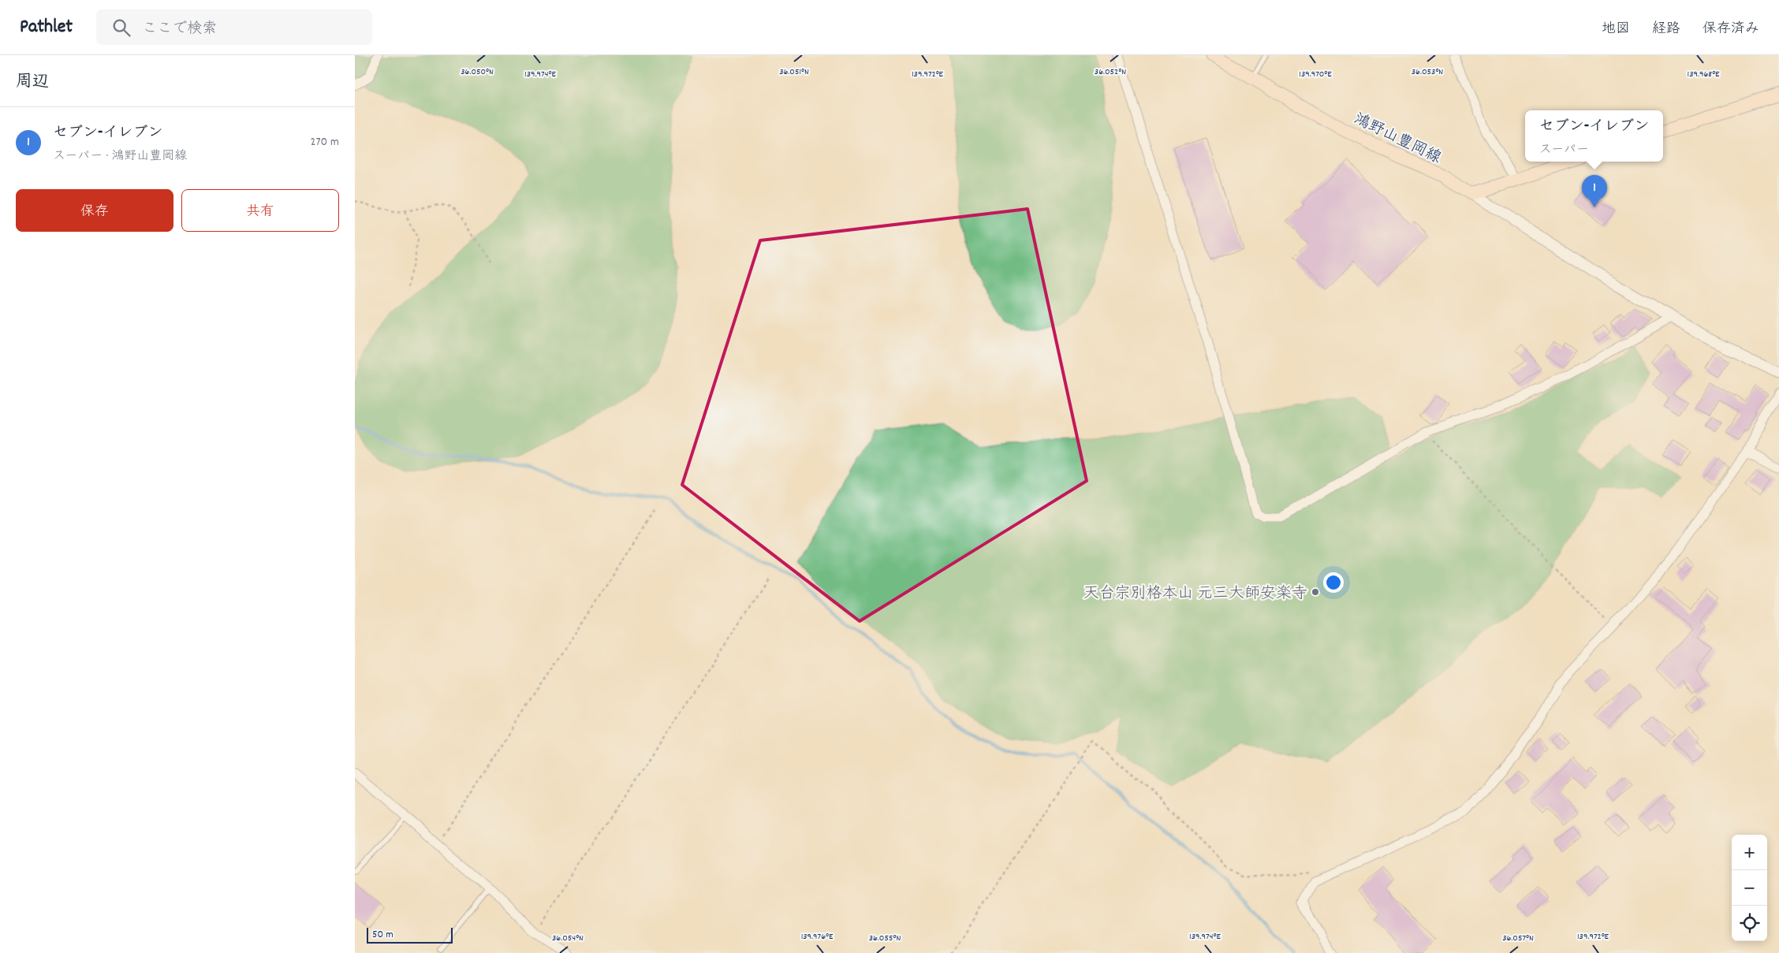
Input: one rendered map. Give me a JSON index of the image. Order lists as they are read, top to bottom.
{
  "streets": {
    "main road": ["鴻野山豊岡線"]
  },
  "places": ["天台宗別格本山 元三大師安楽寺"],
  "scale_bar": "50 m",
  "page": {
    "header": "Pathlet",
    "search": "ここで検索",
    "nav": ["地図", "経路", "保存済み"],
    "heading": "周辺",
    "list": [
      {
        "mark": "1",
        "name": "セブン-イレブン",
        "note": "スーパー · 鴻野山豊岡線",
        "value": "270 m"
      }
    ],
    "popup": ["セブン-イレブン", "スーパー"],
    "pins": "1",
    "buttons": ["保存", "共有"],
    "map_buttons": ["+", "−"],
    "scale": "50 m"
  },
  "coordinates": [
    "36.050°N",
    "36.051°N",
    "36.052°N",
    "36.053°N",
    "139.974°E",
    "139.972°E",
    "139.970°E",
    "139.968°E",
    "139.976°E",
    "36.054°N",
    "36.055°N",
    "36.057°N"
  ]
}
